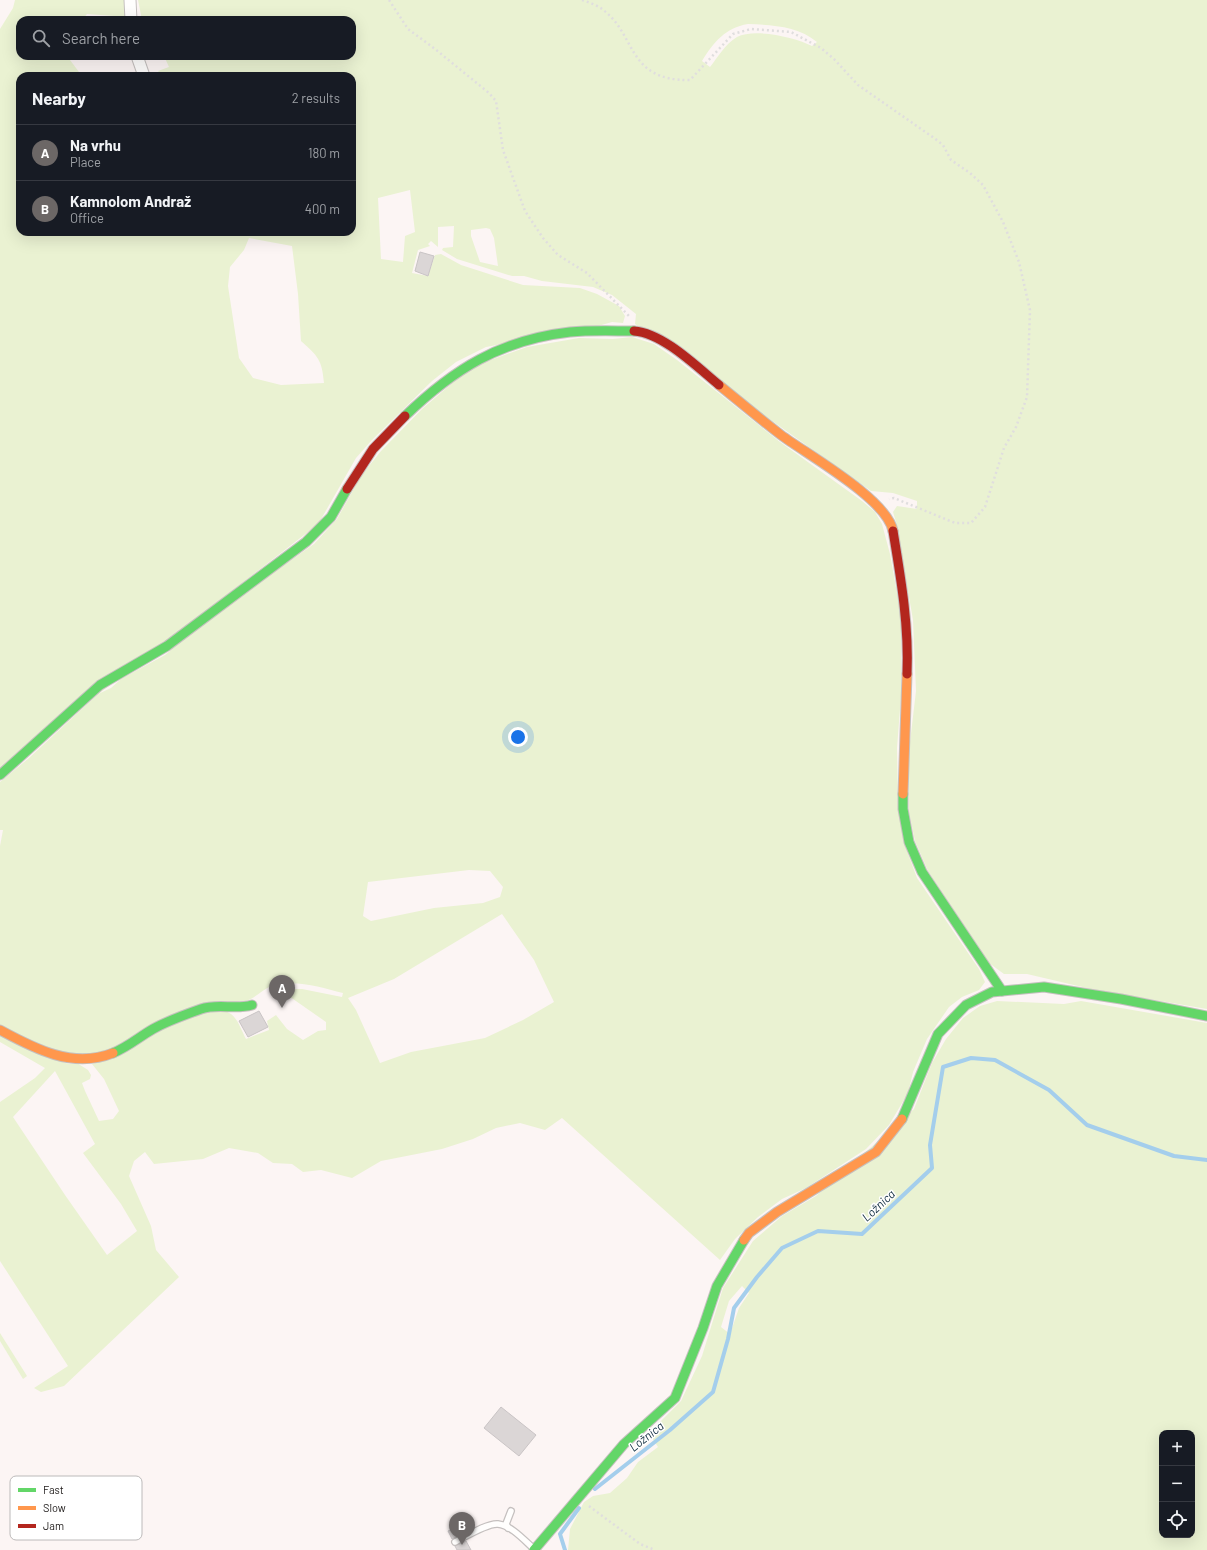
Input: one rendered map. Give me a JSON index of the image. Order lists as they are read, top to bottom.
{
  "water": ["Ložnica"],
  "legend": ["Fast", "Slow", "Jam"],
  "page": {
    "search": "Search here",
    "heading": ["Nearby", "2 results"],
    "list": [
      {
        "mark": "A",
        "name": "Na vrhu",
        "note": "Place",
        "value": "180 m"
      },
      {
        "mark": "B",
        "name": "Kamnolom Andraž",
        "note": "Office",
        "value": "400 m"
      }
    ],
    "pins": ["A", "B"],
    "map_buttons": ["+", "−"]
  }
}
